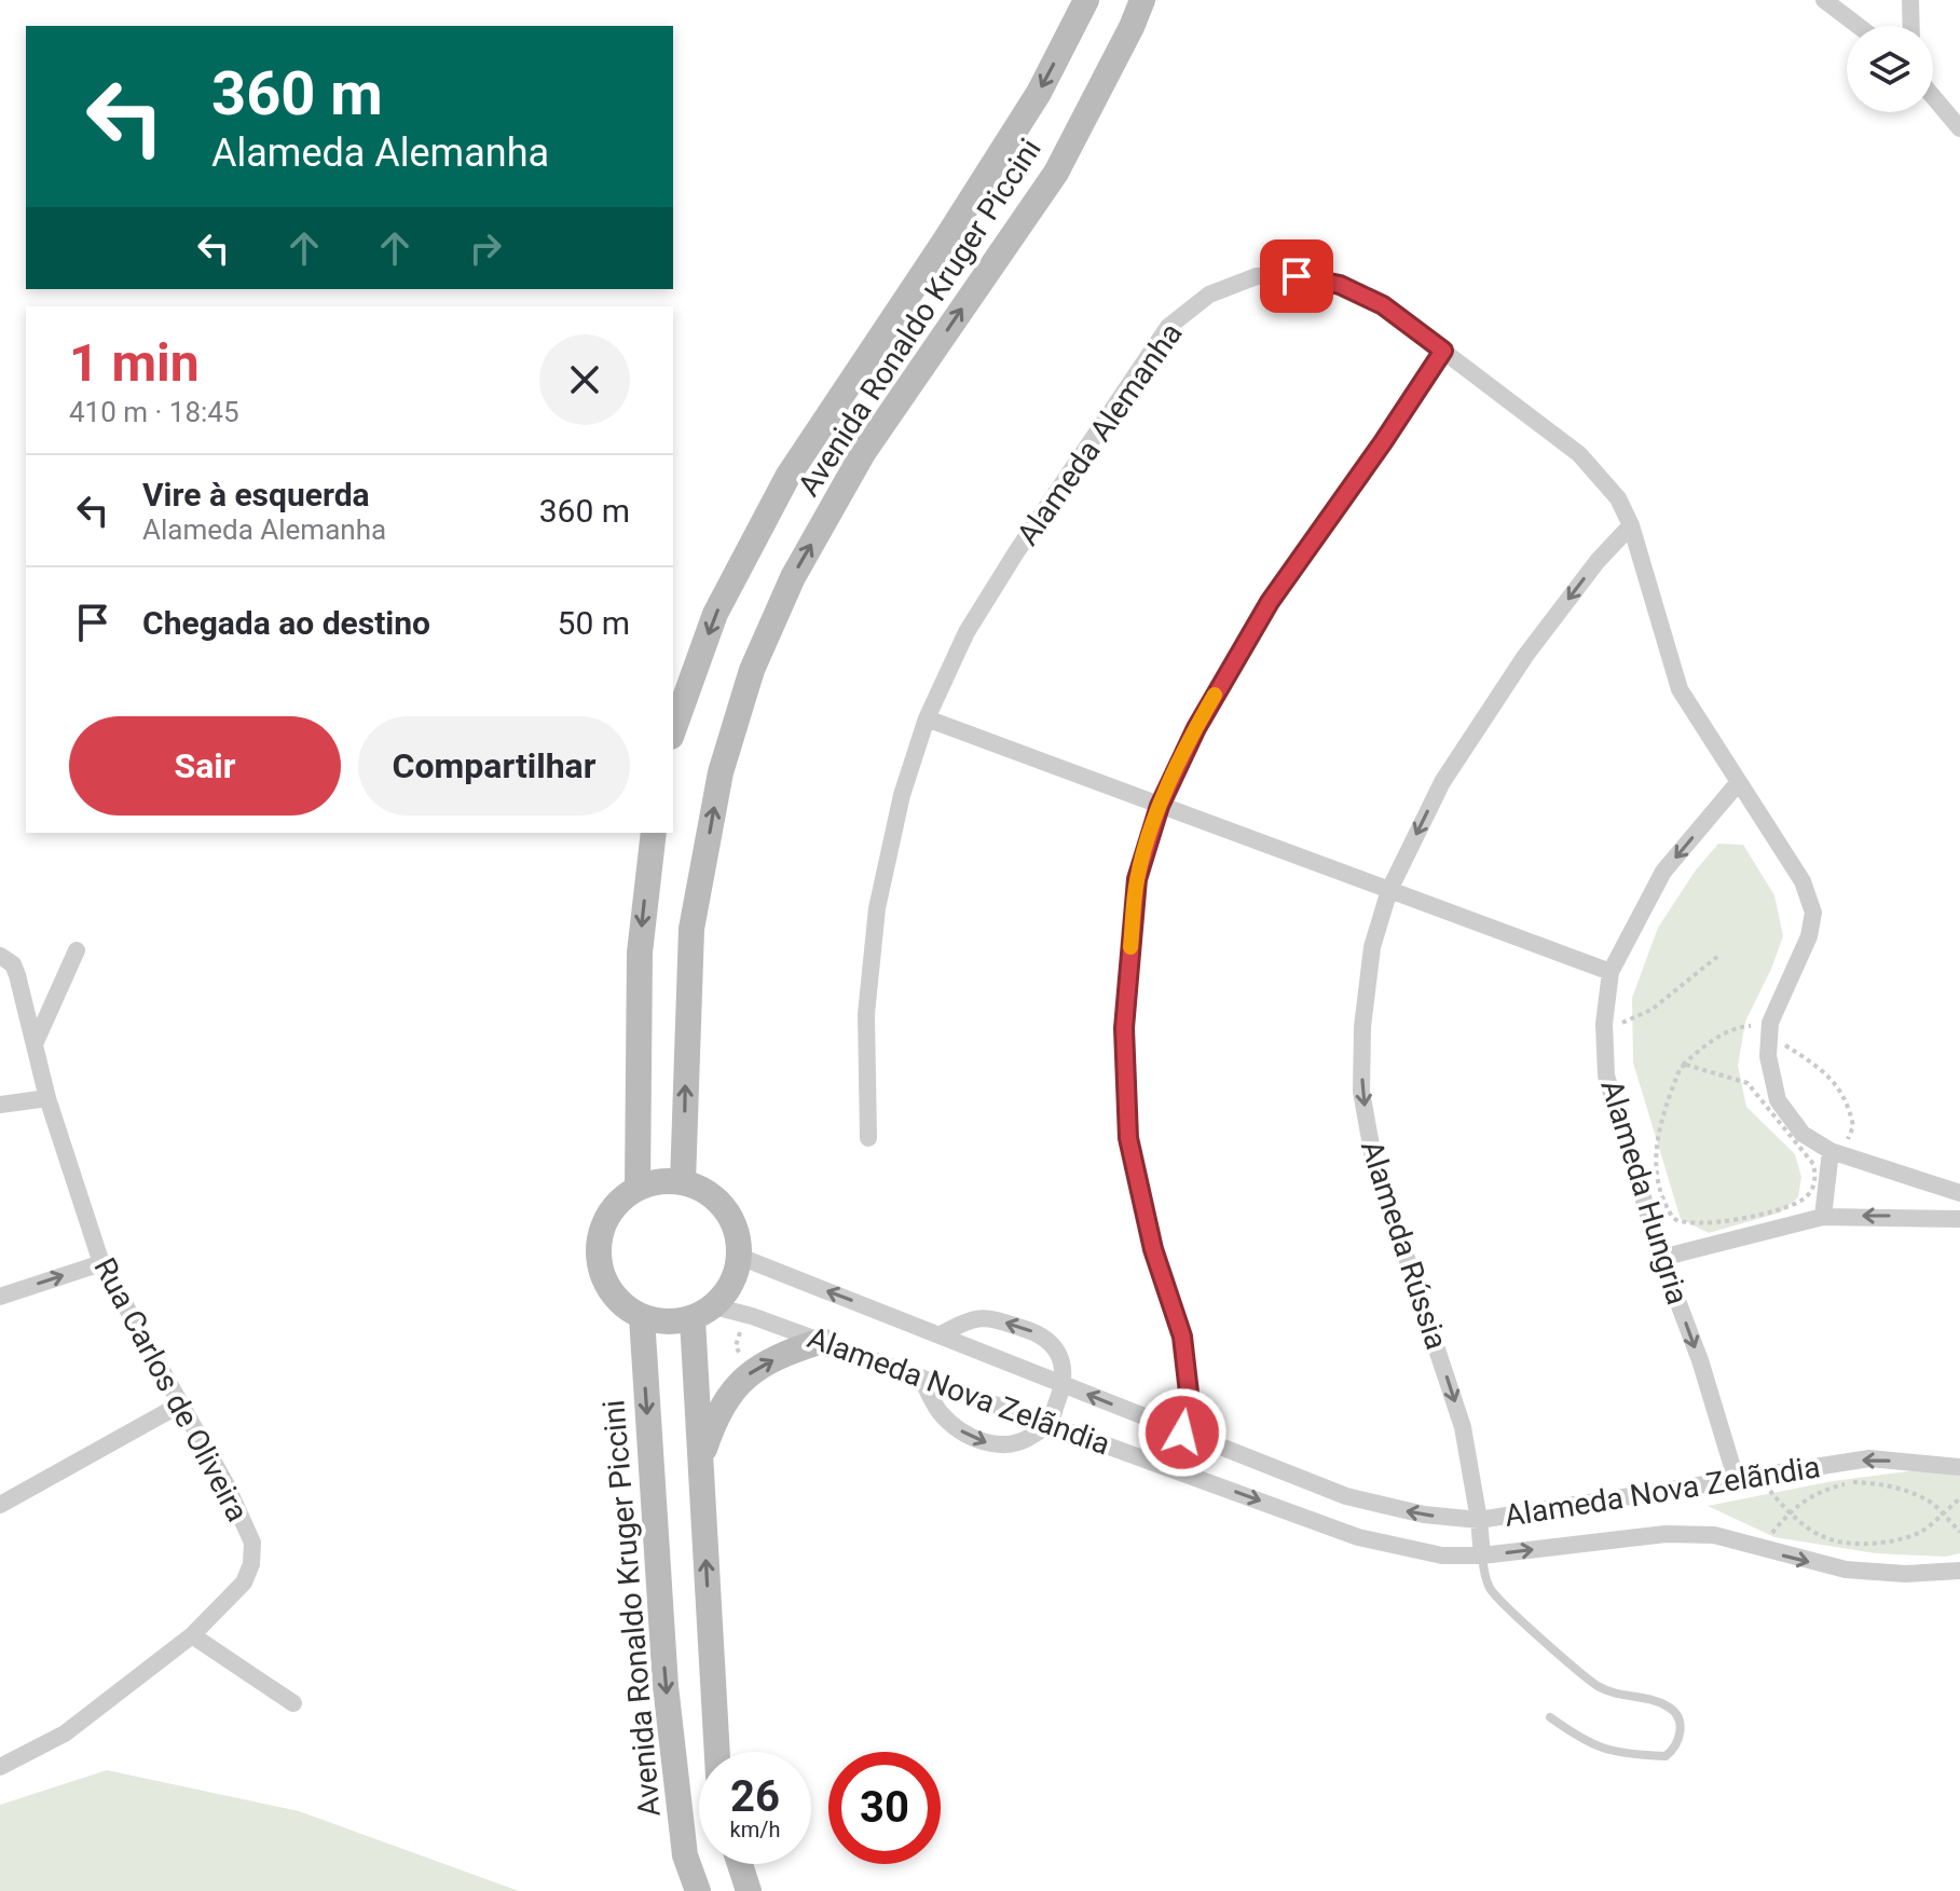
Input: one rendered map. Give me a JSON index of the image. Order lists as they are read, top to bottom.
{
  "streets": {
    "main road": ["Avenida Ronaldo Kruger Piccini"],
    "street": [
      "Alameda Alemanha",
      "Alameda Hungria",
      "Alameda Rússia",
      "Rua Carlos de Oliveira",
      "Alameda Nova Zelãndia"
    ]
  },
  "crossings": [
    ["Avenida Ronaldo Kruger Piccini", "Alameda Nova Zelãndia"],
    ["Alameda Alemanha", "Alameda Hungria"],
    ["Alameda Alemanha", "Alameda Rússia"],
    ["Alameda Hungria", "Alameda Nova Zelãndia"],
    ["Alameda Rússia", "Alameda Nova Zelãndia"]
  ],
  "one_way": ["Alameda Hungria", "Alameda Rússia"],
  "page": {
    "turn": ["360 m", "Alameda Alemanha"],
    "heading": ["1 min", "410 m · 18:45"],
    "list": [
      {
        "name": "Vire à esquerda",
        "note": "Alameda Alemanha",
        "value": "360 m"
      },
      {
        "name": "Chegada ao destino",
        "value": "50 m"
      }
    ],
    "buttons": ["Sair", "Compartilhar"],
    "speed": "26 km/h",
    "limit": "30"
  }
}
